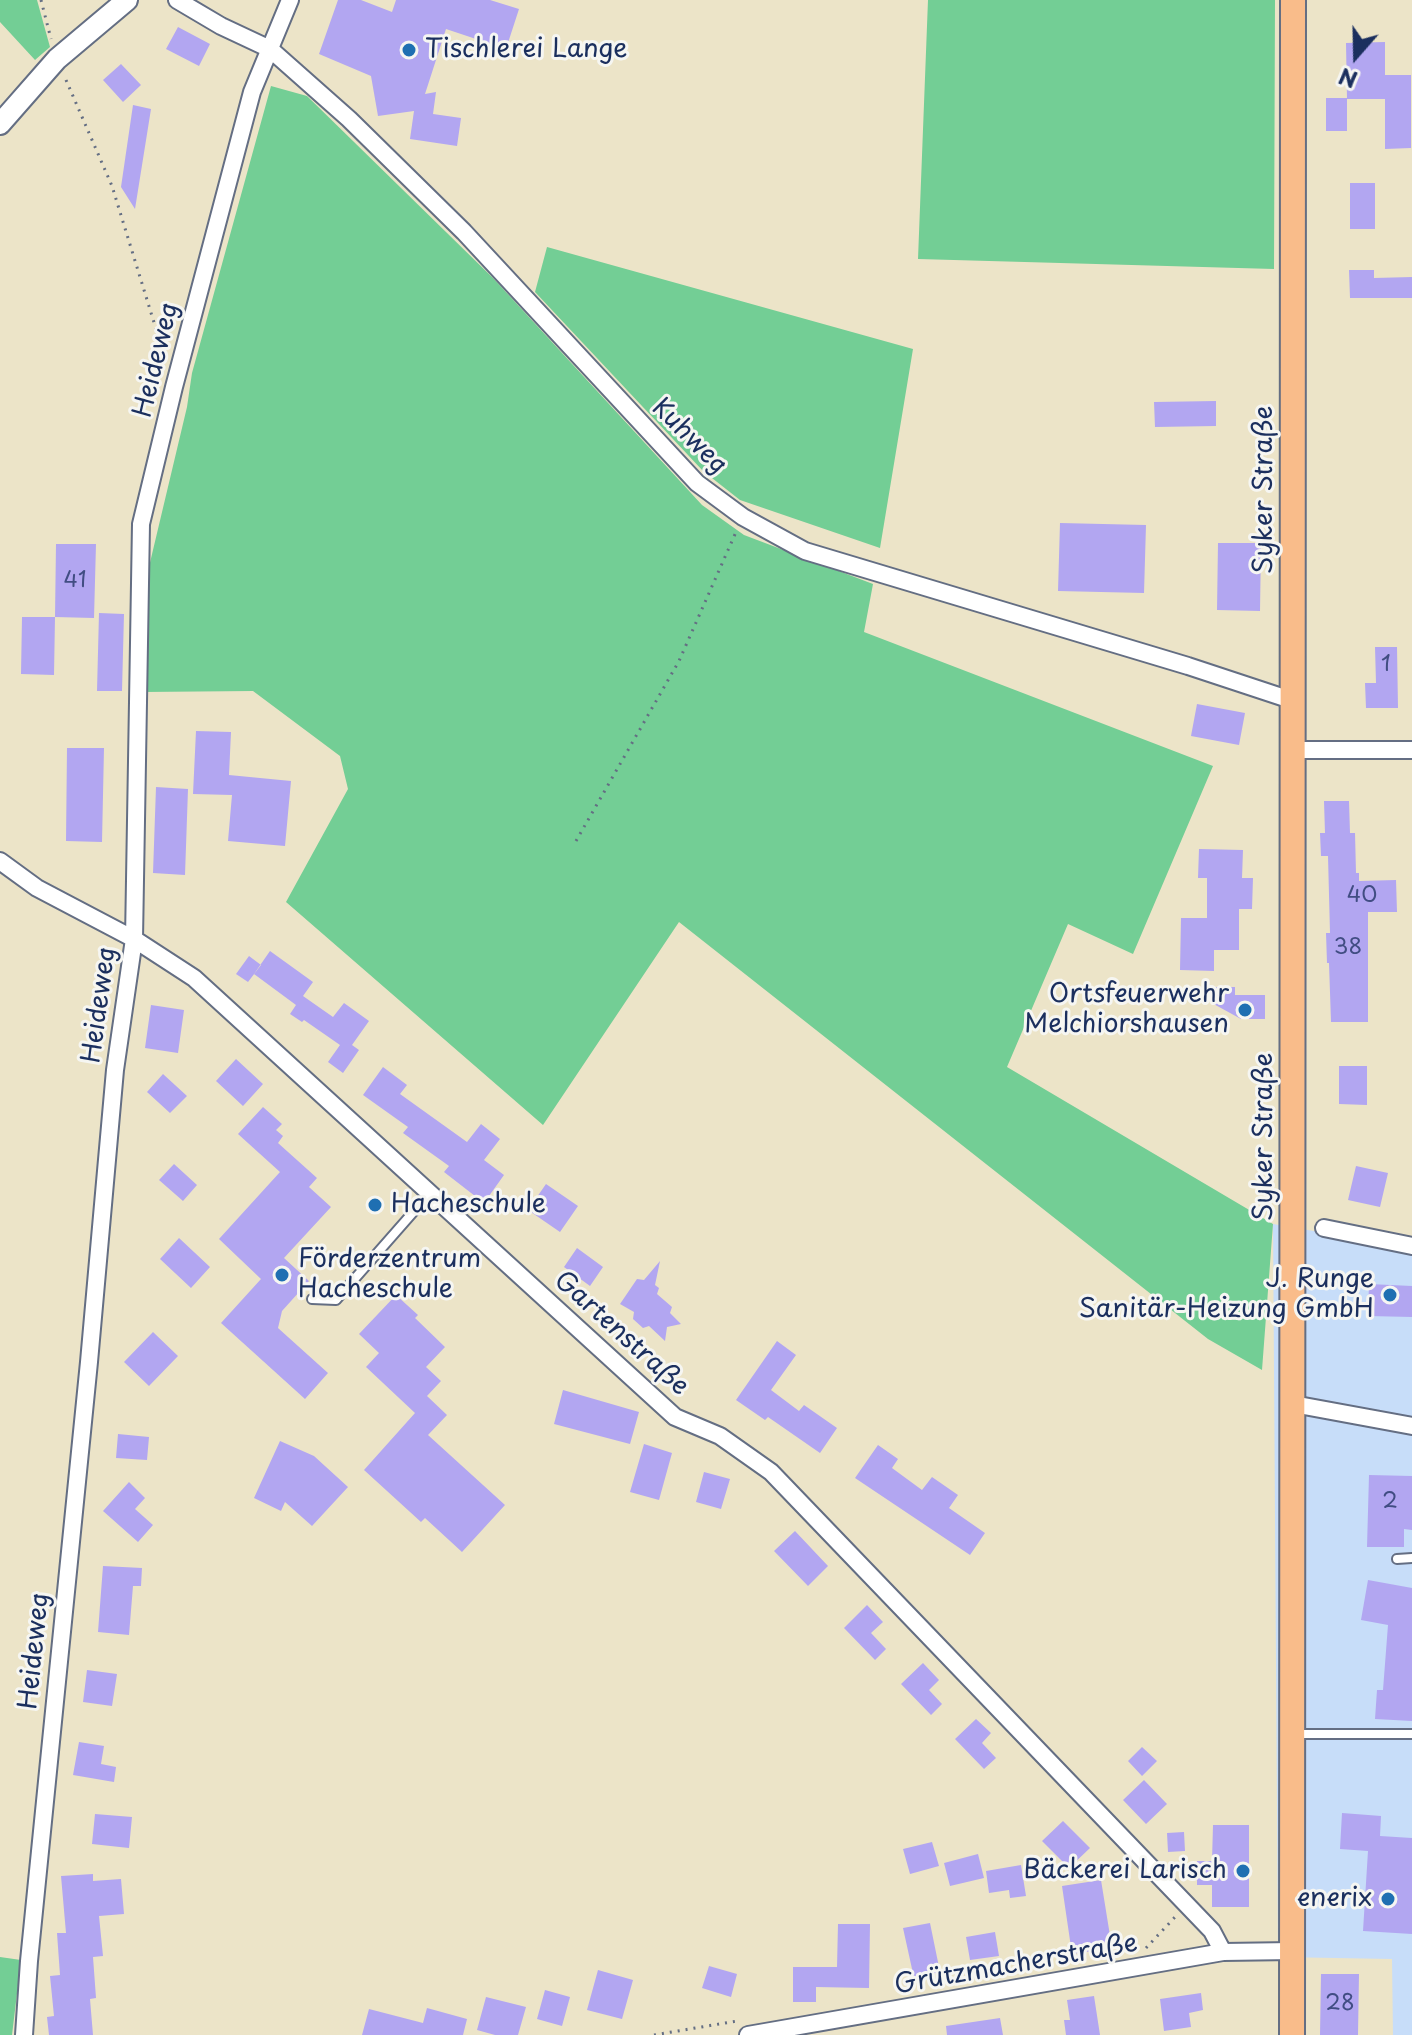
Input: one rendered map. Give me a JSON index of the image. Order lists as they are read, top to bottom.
{
  "streets": {
    "main road": ["Syker Straße"],
    "street": [
      "Heideweg",
      "Kuhweg",
      "Gartenstraße",
      "Grützmacherstraße"
    ]
  },
  "crossings": [
    ["Heideweg", "Kuhweg"],
    ["Heideweg", "Gartenstraße"],
    ["Kuhweg", "Syker Straße"],
    ["Syker Straße", "Grützmacherstraße"],
    ["Gartenstraße", "Grützmacherstraße"]
  ],
  "places": [
    "Tischlerei Lange",
    "Ortsfeuerwehr Melchiorshausen",
    "Hacheschule",
    "Förderzentrum Hacheschule",
    "J. Runge Sanitär-Heizung GmbH",
    "Bäckerei Larisch",
    "enerix"
  ],
  "house_numbers": [
    "41",
    "1",
    "40",
    "38",
    "2",
    "28"
  ],
  "north": "bottom"
}
